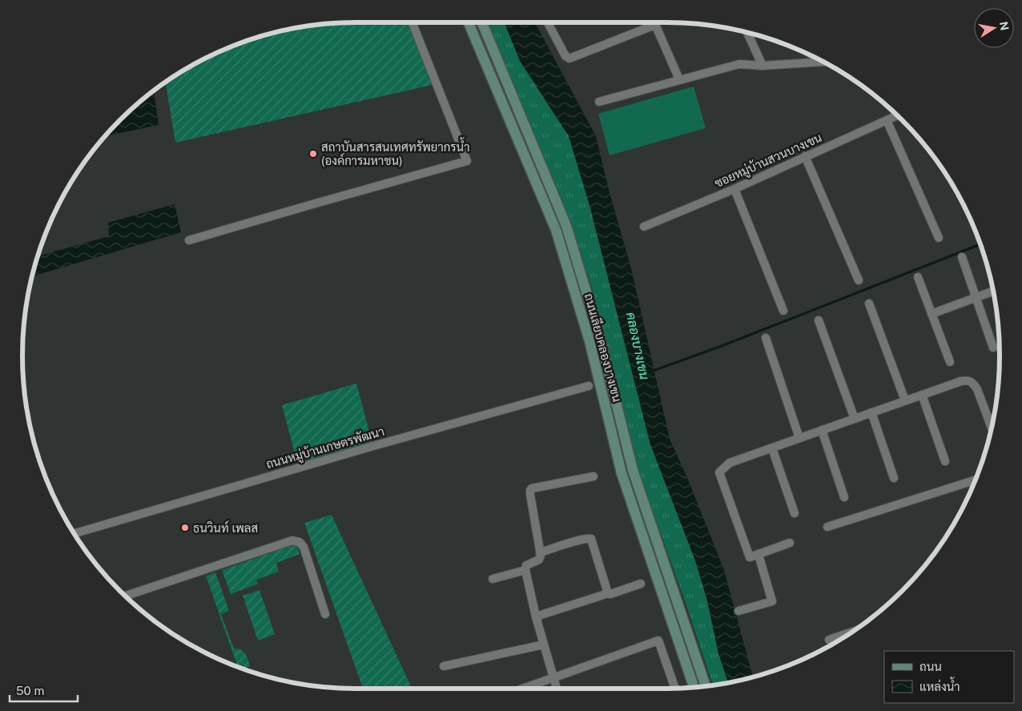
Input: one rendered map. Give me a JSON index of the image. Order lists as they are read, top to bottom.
{
  "streets": {
    "main road": ["ถนนเลียบคลองบางเขน"],
    "street": ["ซอยหมู่บ้านสวนบางเขน", "ถนนหมู่บ้านเกษตรพัฒนา"]
  },
  "water": ["คลองบางเขน"],
  "places": ["สถาบันสารสนเทศทรัพยากรน้ำ (องค์การมหาชน)", "ธนวินท์ เพลส"],
  "legend": ["ถนน", "แหล่งน้ำ"],
  "scale_bar": "50 m",
  "north": "right"
}
